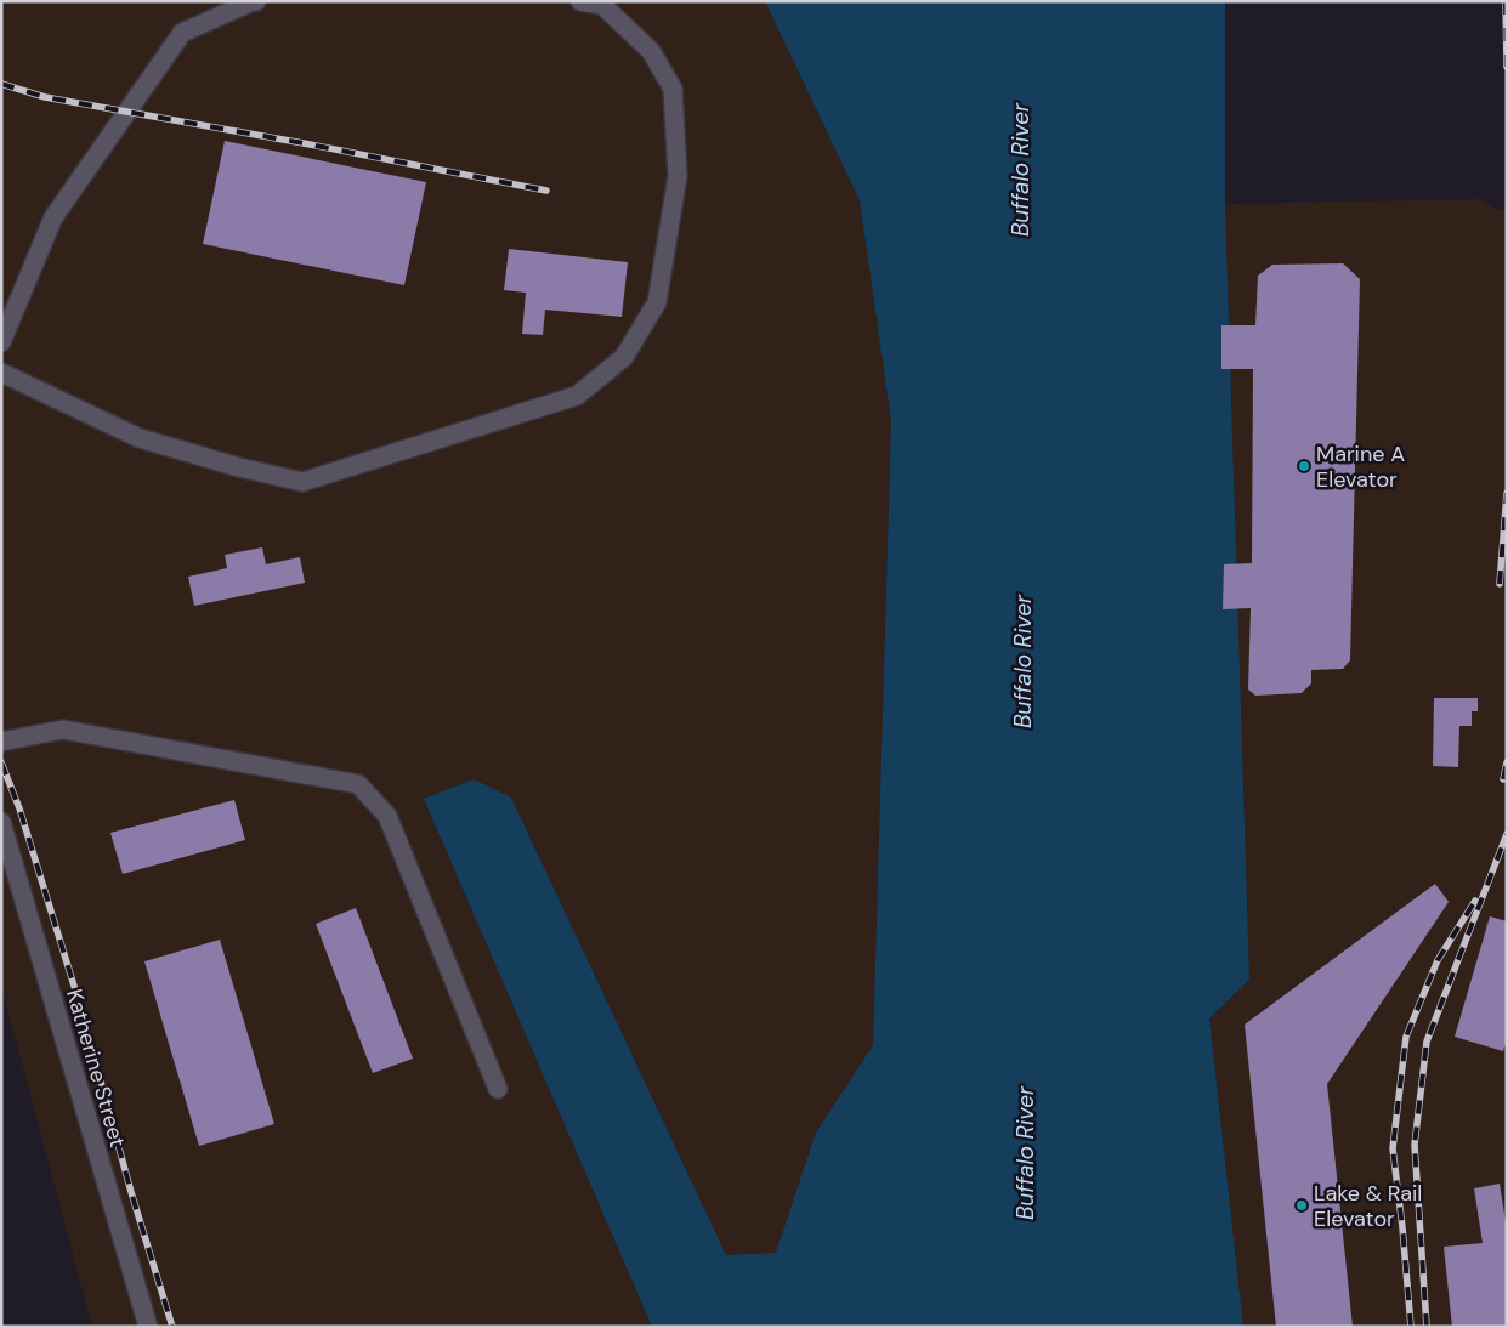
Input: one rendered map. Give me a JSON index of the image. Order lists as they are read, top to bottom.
{
  "streets": {
    "street": ["Katherine Street"]
  },
  "water": ["Buffalo River"],
  "places": ["Marine A Elevator", "Lake & Rail Elevator"]
}
